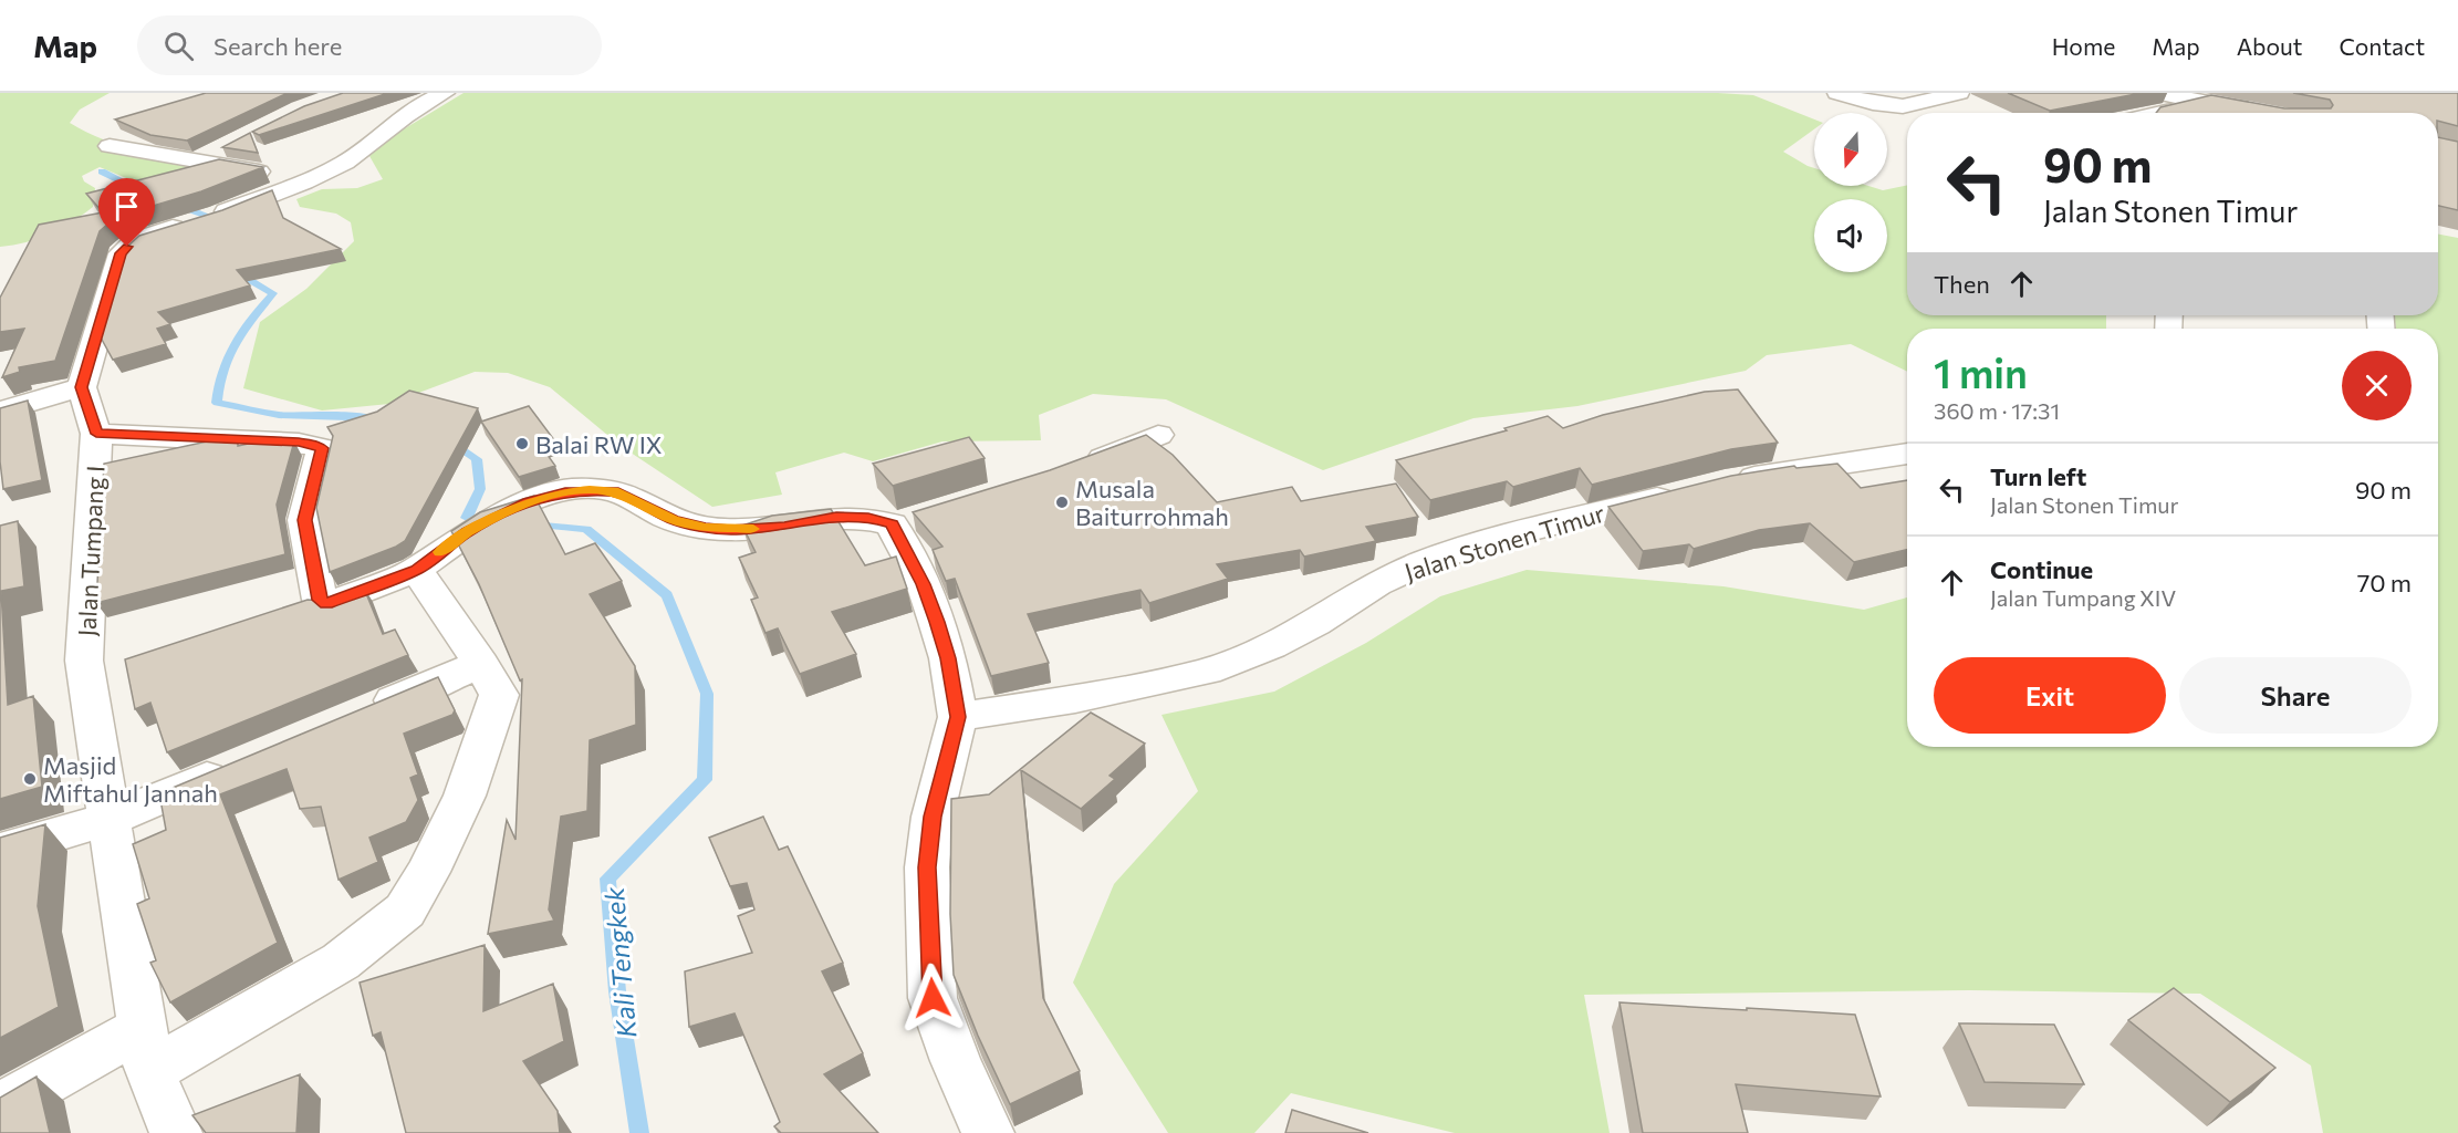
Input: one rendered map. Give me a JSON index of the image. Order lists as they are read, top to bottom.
{
  "streets": {
    "street": ["Jalan Stonen Timur", "Jalan Tumpang I"]
  },
  "water": ["Kali Tengkek"],
  "places": ["Balai RW IX", "Musala Baiturrohmah", "Masjid Miftahul Jannah"],
  "north": "bottom",
  "page": {
    "header": "Map",
    "search": "Search here",
    "nav": [
      "Home",
      "Map",
      "About",
      "Contact"
    ],
    "turn": ["90 m", "Jalan Stonen Timur"],
    "then": "Then",
    "heading": ["1 min", "360 m · 17:31"],
    "list": [
      {
        "name": "Turn left",
        "note": "Jalan Stonen Timur",
        "value": "90 m"
      },
      {
        "name": "Continue",
        "note": "Jalan Tumpang XIV",
        "value": "70 m"
      }
    ],
    "buttons": ["Exit", "Share"]
  }
}
